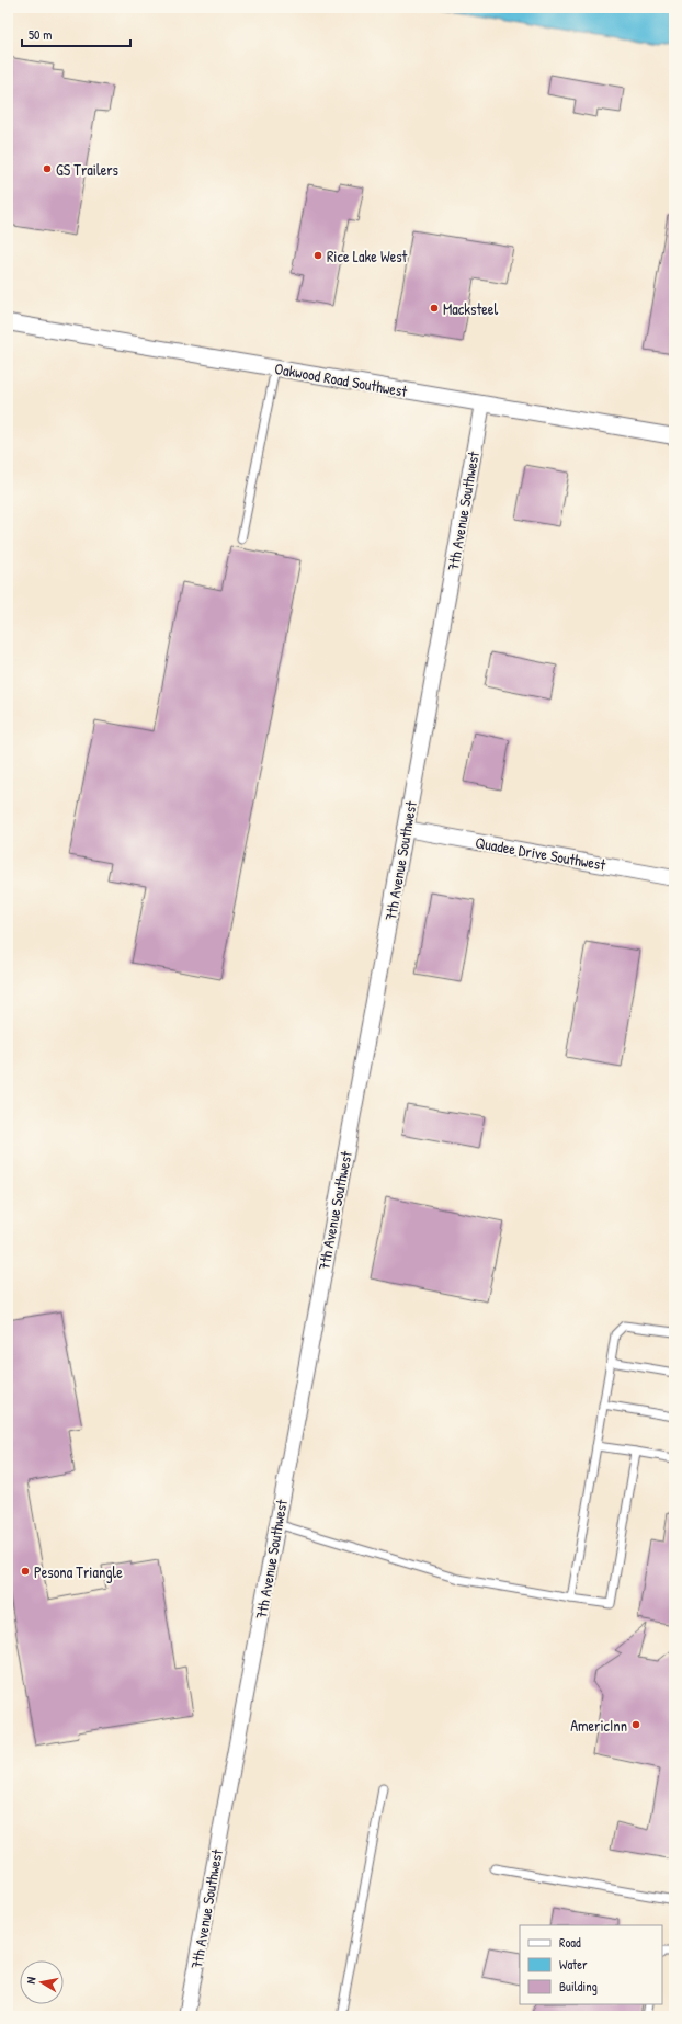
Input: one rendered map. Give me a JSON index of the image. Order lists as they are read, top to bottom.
{
  "streets": {
    "street": ["Oakwood Road Southwest", "7th Avenue Southwest", "Quadee Drive Southwest"]
  },
  "crossings": [
    ["Oakwood Road Southwest", "7th Avenue Southwest"],
    ["7th Avenue Southwest", "Quadee Drive Southwest"]
  ],
  "places": [
    "GS Trailers",
    "Rice Lake West",
    "Macksteel",
    "Pesona Triangle",
    "AmericInn"
  ],
  "legend": ["Road", "Water", "Building"],
  "scale_bar": "50 m",
  "north": "left"
}
